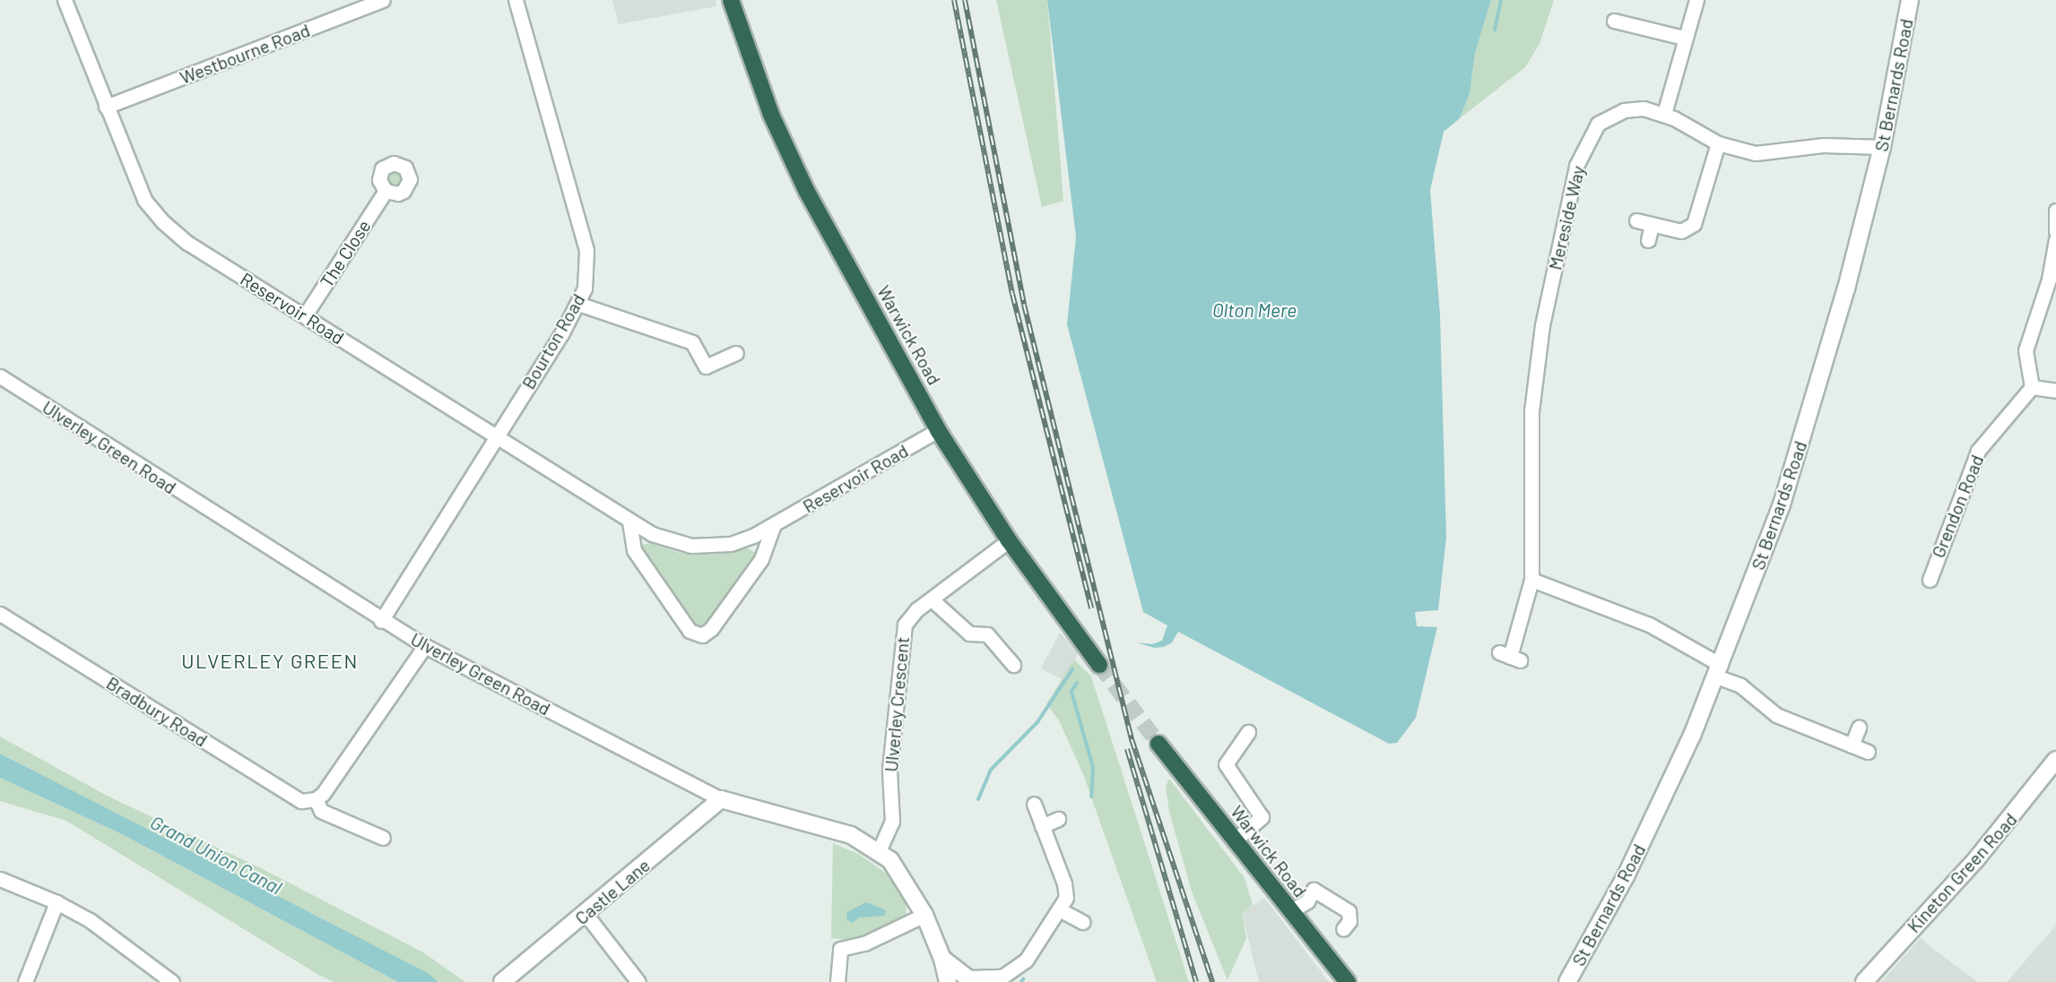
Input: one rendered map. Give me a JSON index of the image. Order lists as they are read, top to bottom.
{
  "streets": {
    "highway": ["Warwick Road"],
    "street": [
      "Westbourne Road",
      "St Bernards Road",
      "Mereside Way",
      "The Close",
      "Reservoir Road",
      "Bourton Road",
      "Ulverley Green Road",
      "Grendon Road",
      "Ulverley Crescent",
      "Bradbury Road",
      "Kineton Green Road",
      "Castle Lane"
    ]
  },
  "crossings": [
    ["Westbourne Road", "Reservoir Road"],
    ["St Bernards Road", "Mereside Way"],
    ["The Close", "Reservoir Road"],
    ["Reservoir Road", "Warwick Road"],
    ["Reservoir Road", "Bourton Road"],
    ["Warwick Road", "Ulverley Crescent"],
    ["Bourton Road", "Ulverley Green Road"],
    ["Ulverley Green Road", "Ulverley Crescent"],
    ["Ulverley Green Road", "Castle Lane"]
  ],
  "districts": ["ULVERLEY GREEN"],
  "water": ["Olton Mere", "Grand Union Canal"]
}
